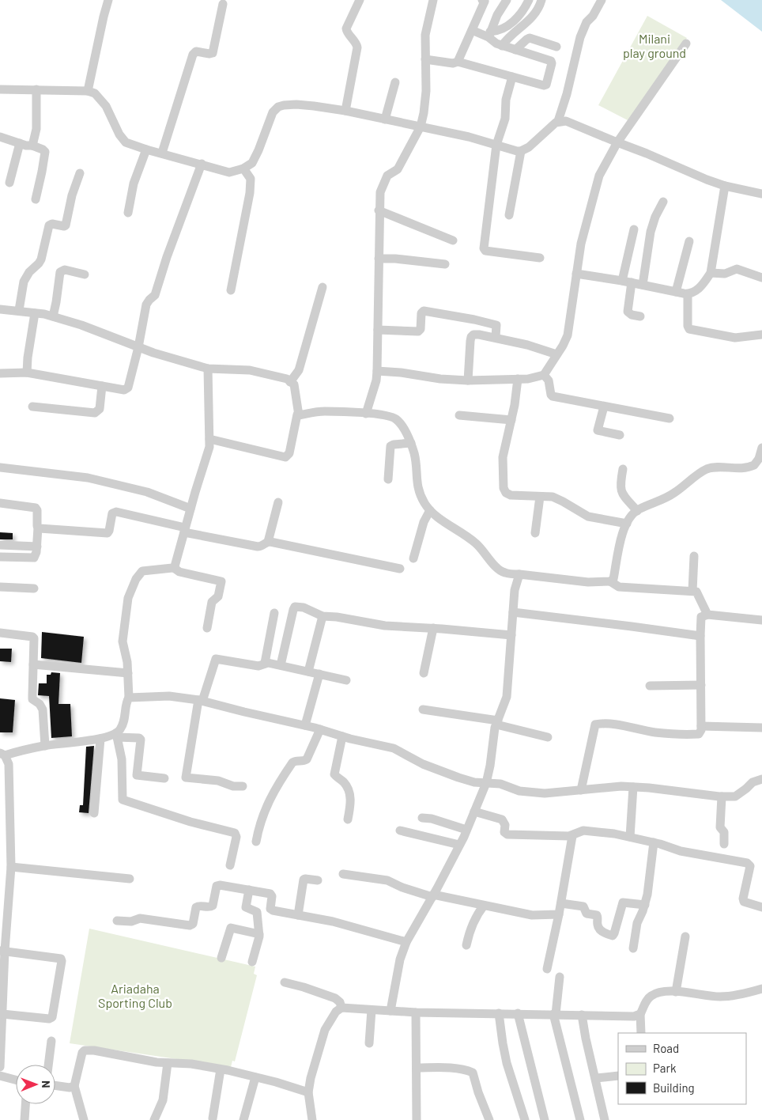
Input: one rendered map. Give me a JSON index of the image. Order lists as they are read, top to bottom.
{
  "parks": ["Milani play ground", "Ariadaha Sporting Club"],
  "legend": ["Road", "Park", "Building"],
  "north": "right"
}
